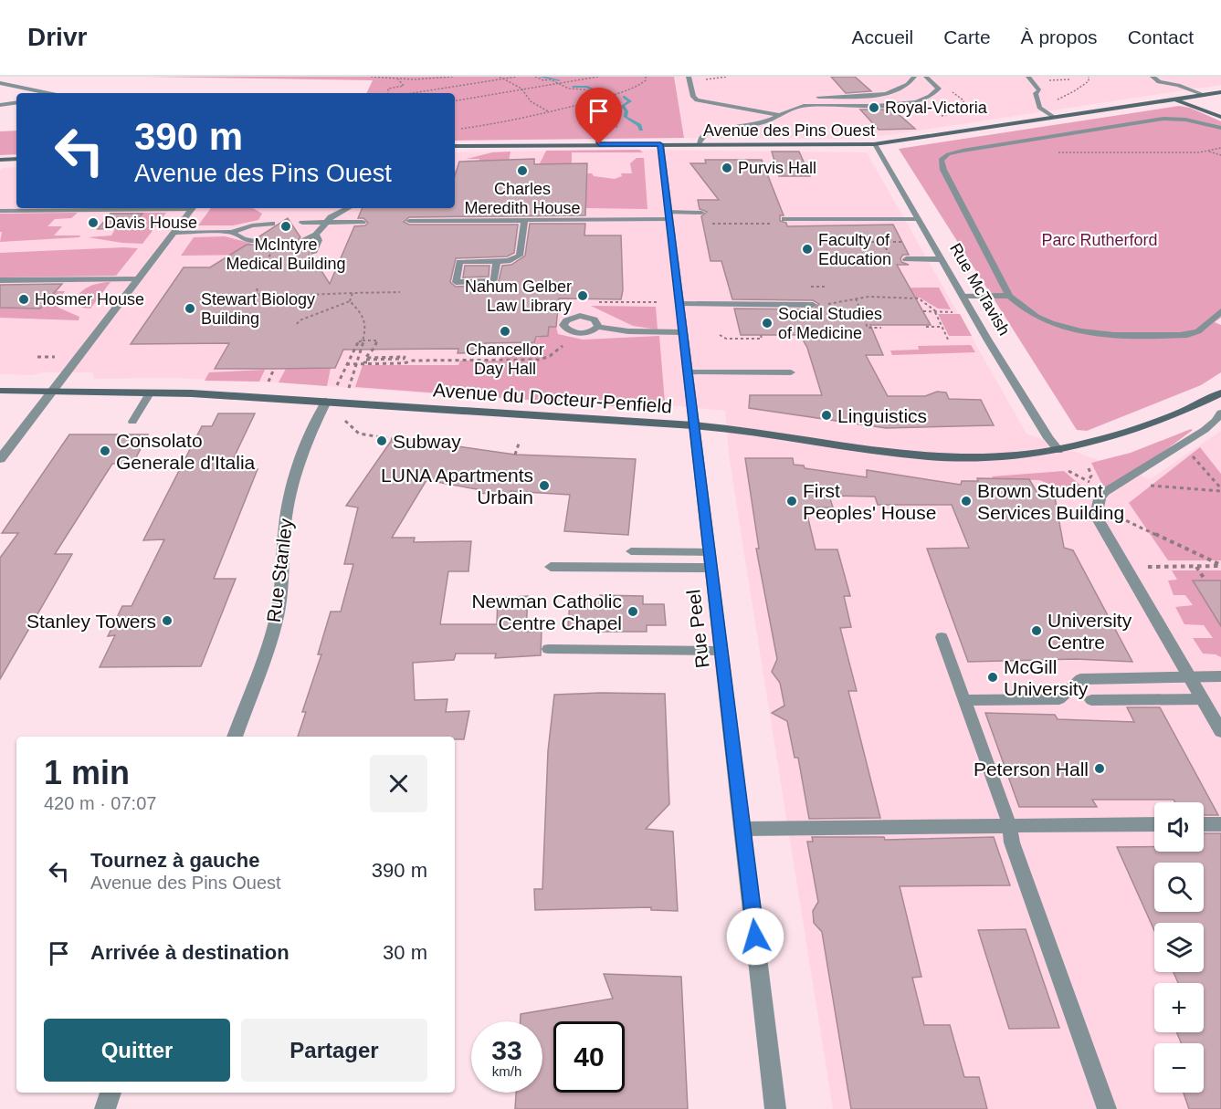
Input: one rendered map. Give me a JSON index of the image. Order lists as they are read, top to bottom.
{
  "streets": {
    "main road": ["Avenue des Pins Ouest", "Avenue du Docteur-Penfield"],
    "street": ["Rue McTavish", "Rue Stanley", "Rue Peel"]
  },
  "crossings": [
    ["Avenue des Pins Ouest", "Rue McTavish"],
    ["Avenue des Pins Ouest", "Rue Peel"],
    ["Rue McTavish", "Avenue du Docteur-Penfield"],
    ["Avenue du Docteur-Penfield", "Rue Stanley"],
    ["Avenue du Docteur-Penfield", "Rue Peel"]
  ],
  "parks": ["Parc Rutherford"],
  "places": [
    "Royal-Victoria",
    "Purvis Hall",
    "Charles Meredith House",
    "Davis House",
    "McIntyre Medical Building",
    "Faculty of Education",
    "Nahum Gelber Law Library",
    "Hosmer House",
    "Stewart Biology Building",
    "Social Studies of Medicine",
    "Chancellor Day Hall",
    "Linguistics",
    "Subway",
    "Consolato Generale d'Italia",
    "LUNA Apartments Urbain",
    "First Peoples' House",
    "Brown Student Services Building",
    "Newman Catholic Centre Chapel",
    "Stanley Towers",
    "University Centre",
    "McGill University",
    "Peterson Hall"
  ],
  "page": {
    "header": "Drivr",
    "nav": [
      "Accueil",
      "Carte",
      "À propos",
      "Contact"
    ],
    "turn": ["390 m", "Avenue des Pins Ouest"],
    "heading": ["1 min", "420 m · 07:07"],
    "map_buttons": ["+", "−"],
    "list": [
      {
        "name": "Tournez à gauche",
        "note": "Avenue des Pins Ouest",
        "value": "390 m"
      },
      {
        "name": "Arrivée à destination",
        "value": "30 m"
      }
    ],
    "buttons": ["Quitter", "Partager"],
    "speed": "33 km/h",
    "limit": "40"
  }
}
